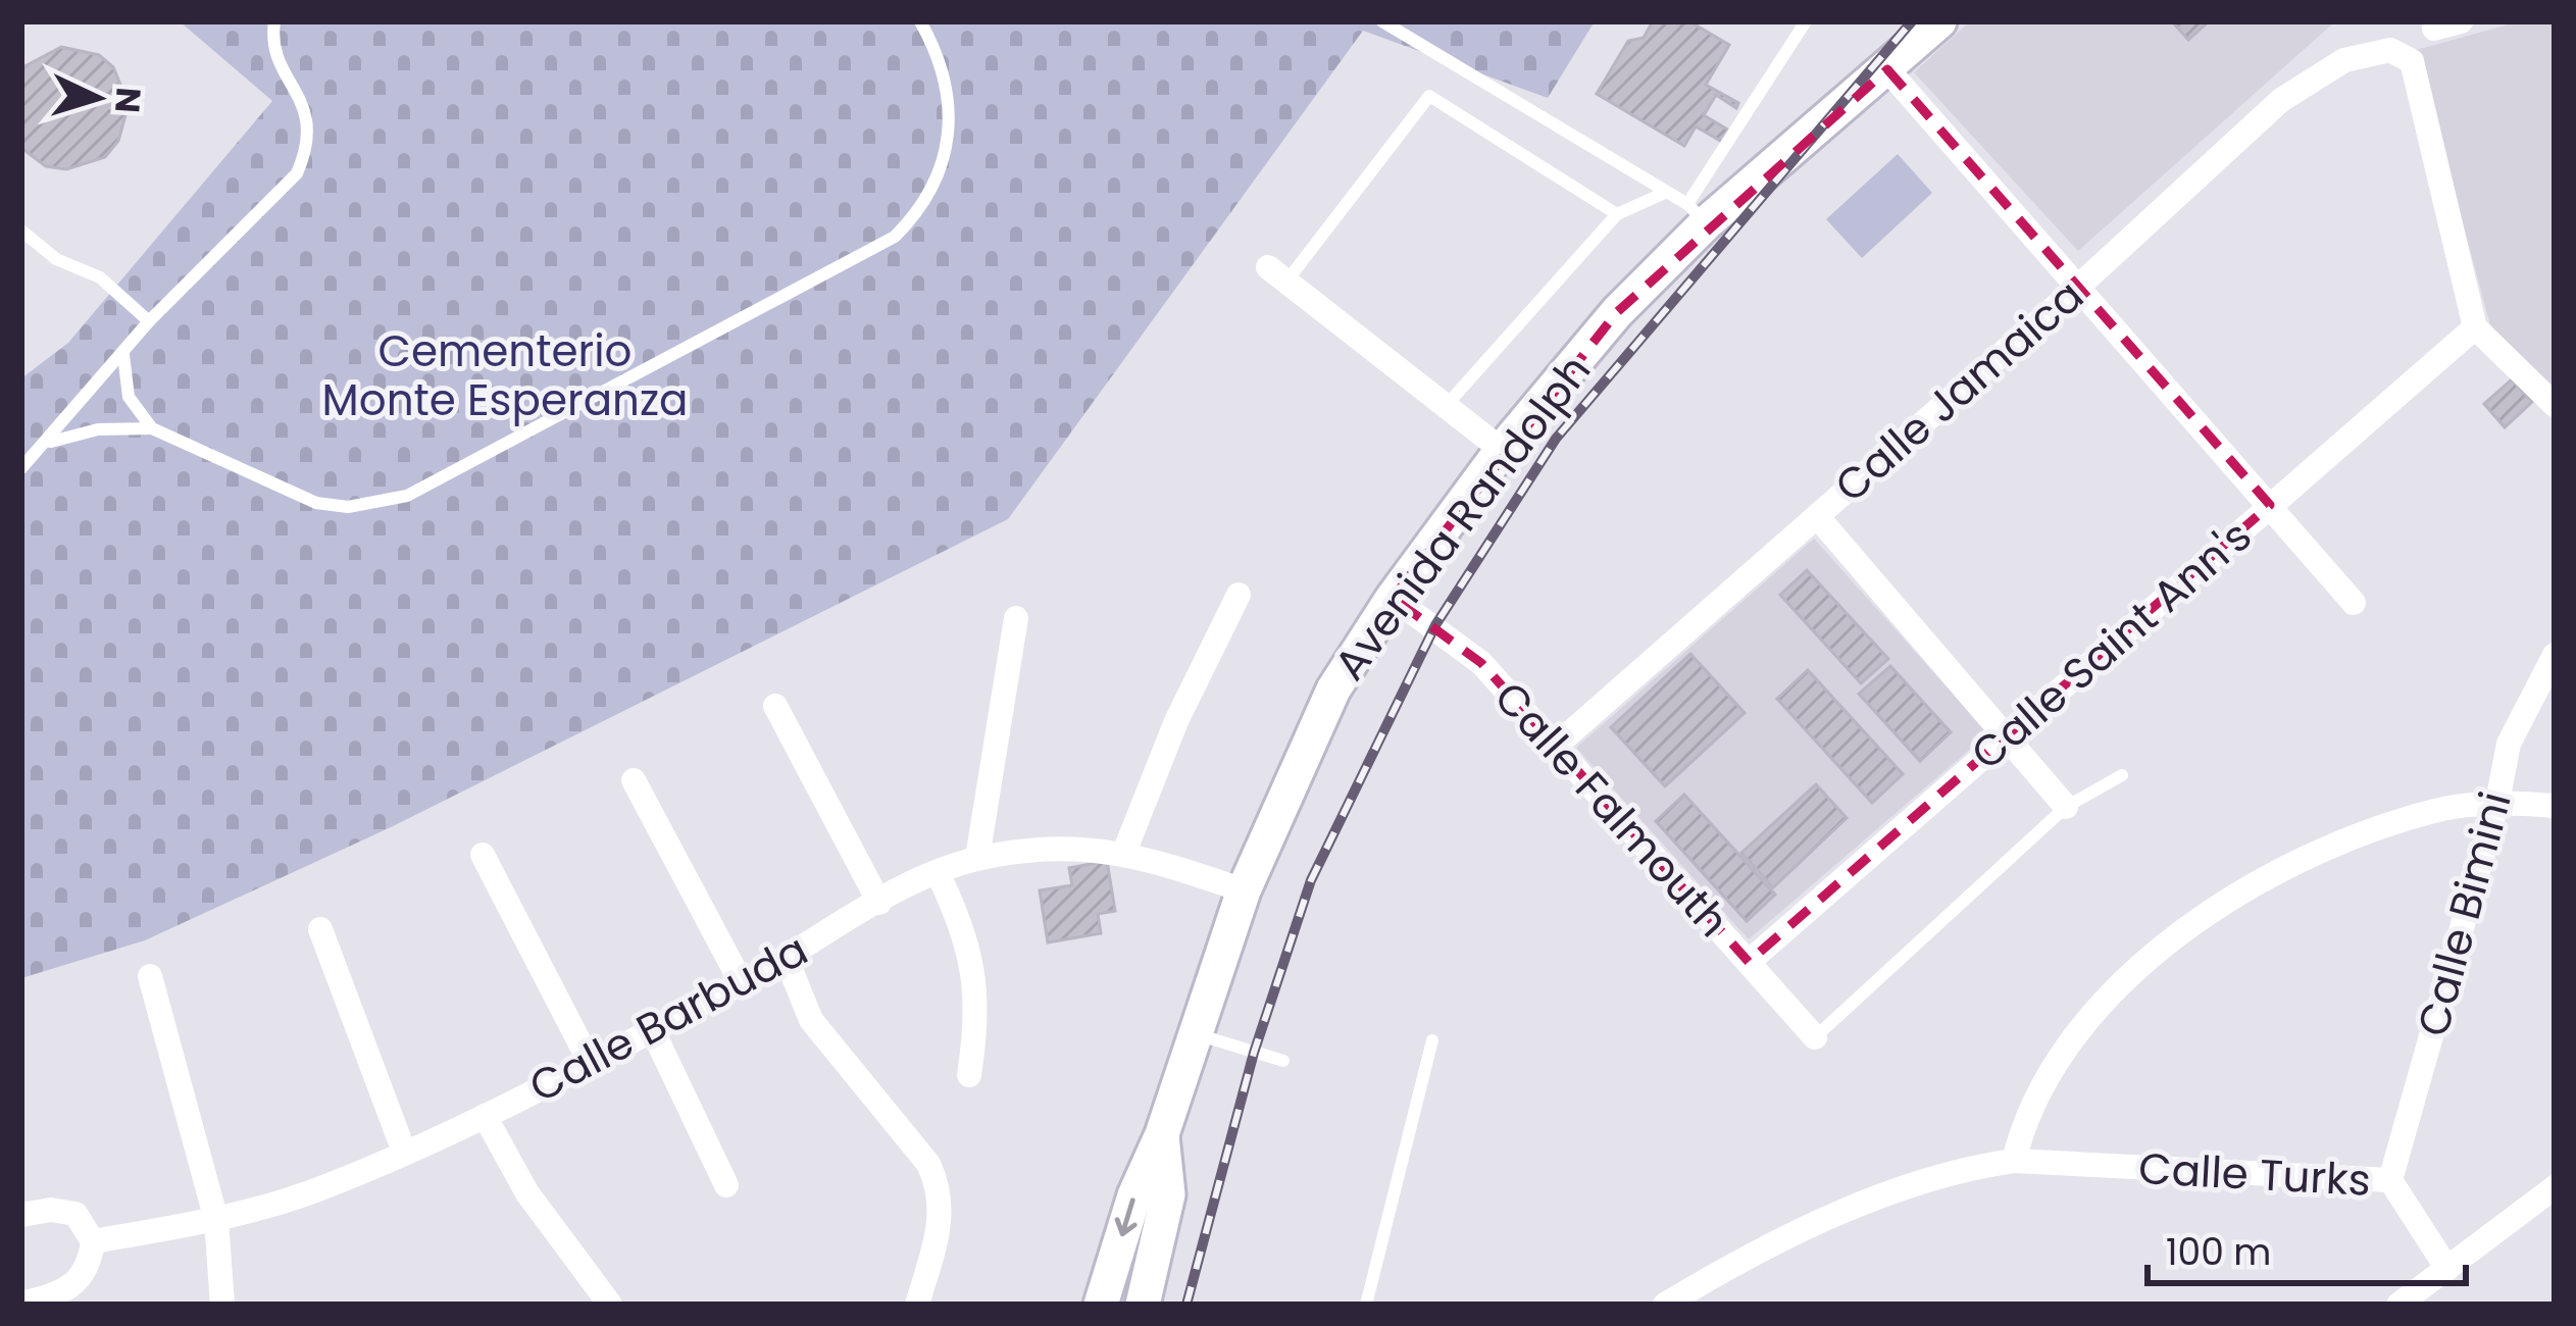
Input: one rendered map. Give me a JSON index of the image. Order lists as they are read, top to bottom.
{
  "streets": {
    "main road": ["Avenida Randolph"],
    "street": [
      "Calle Jamaica",
      "Calle Saint Ann's",
      "Calle Falmouth",
      "Calle Bimini",
      "Calle Barbuda",
      "Calle Turks"
    ]
  },
  "crossings": [
    ["Calle Jamaica", "Calle Saint Ann's"],
    ["Calle Jamaica", "Calle Falmouth"],
    ["Avenida Randolph", "Calle Falmouth"],
    ["Avenida Randolph", "Calle Barbuda"],
    ["Calle Saint Ann's", "Calle Falmouth"],
    ["Calle Bimini", "Calle Turks"]
  ],
  "parks": ["Cementerio Monte Esperanza"],
  "scale_bar": "100 m",
  "north": "right"
}
